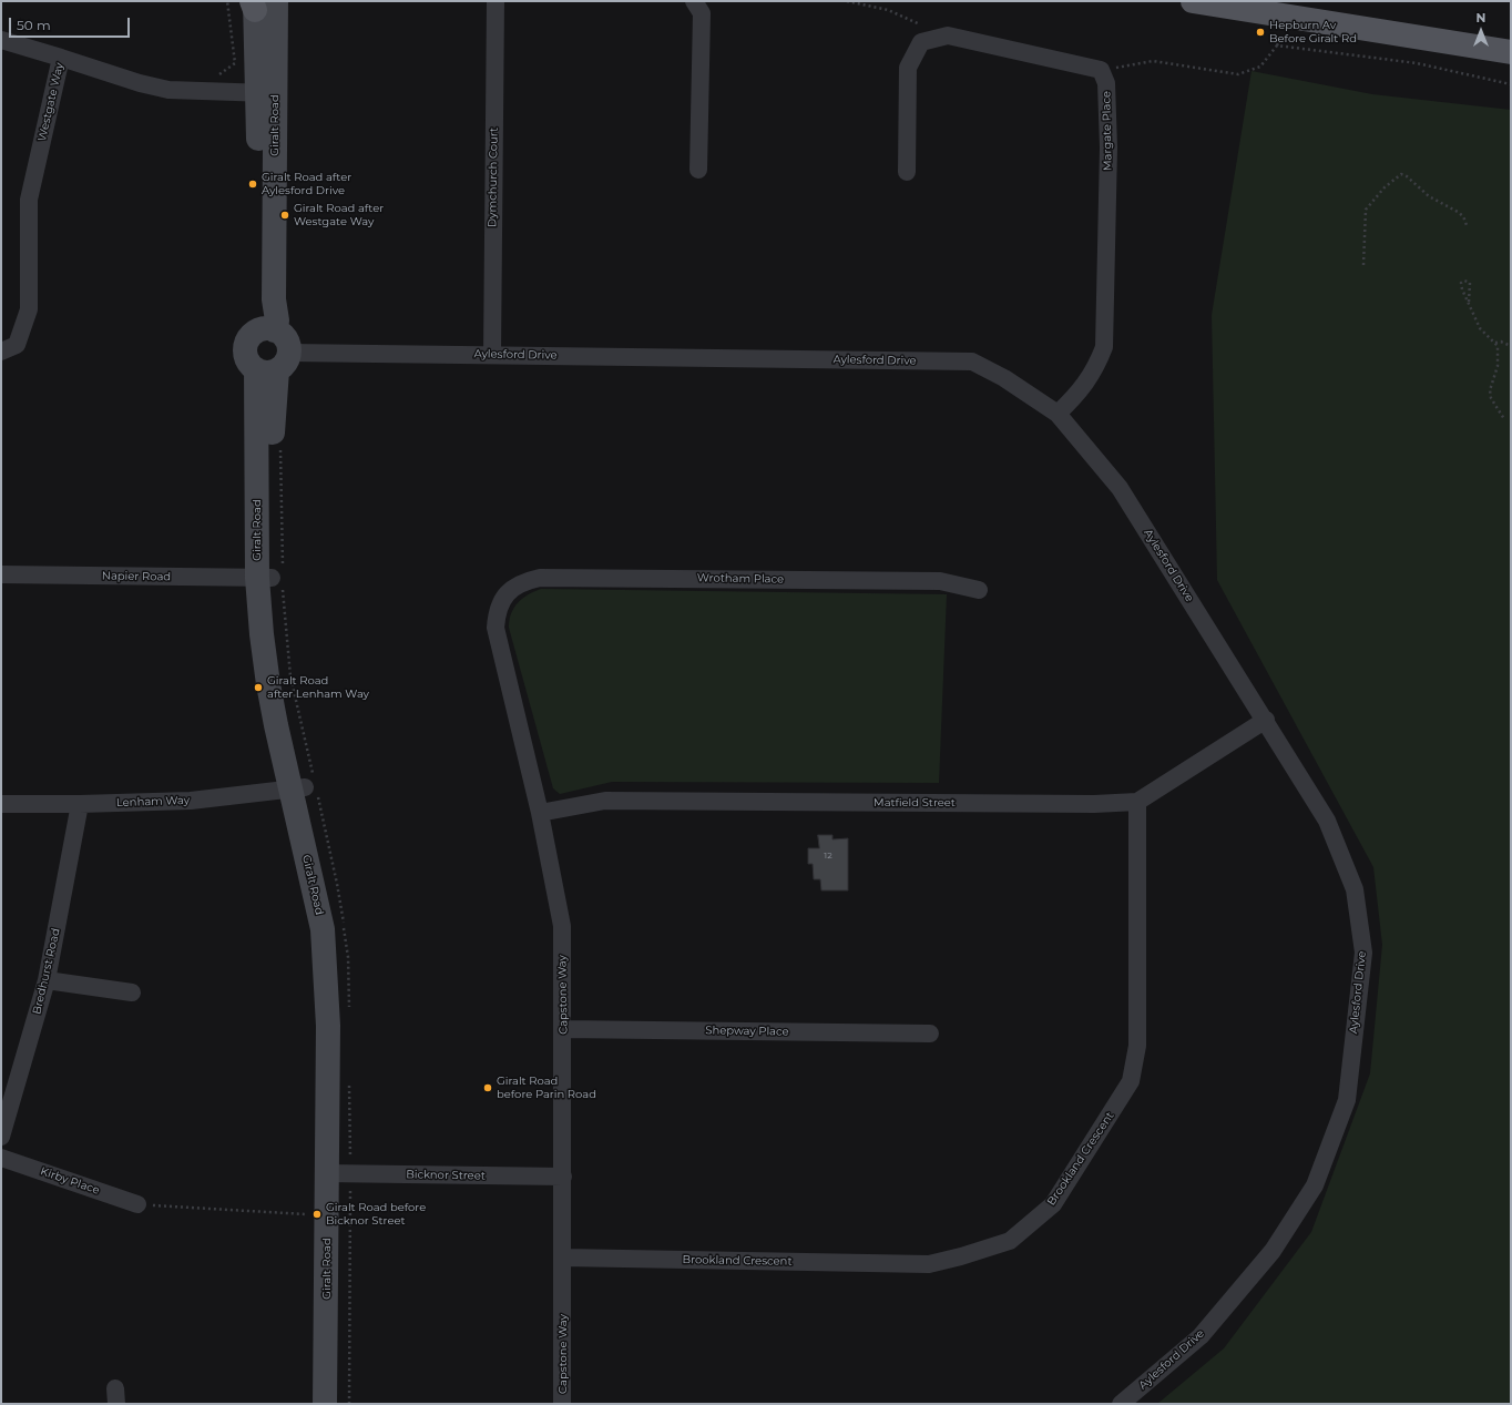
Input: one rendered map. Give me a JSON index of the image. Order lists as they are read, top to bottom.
{
  "streets": {
    "street": [
      "Westgate Way",
      "Giralt Road",
      "Margate Place",
      "Dymchurch Court",
      "Aylesford Drive",
      "Napier Road",
      "Wrotham Place",
      "Lenham Way",
      "Matfield Street",
      "Bredhurst Road",
      "Capstone Way",
      "Shepway Place",
      "Brookland Crescent",
      "Bicknor Street",
      "Kirby Place"
    ]
  },
  "crossings": [
    ["Westgate Way", "Giralt Road"],
    ["Giralt Road", "Aylesford Drive"],
    ["Giralt Road", "Napier Road"],
    ["Giralt Road", "Lenham Way"],
    ["Giralt Road", "Bicknor Street"],
    ["Margate Place", "Aylesford Drive"],
    ["Dymchurch Court", "Aylesford Drive"],
    ["Aylesford Drive", "Matfield Street"],
    ["Wrotham Place", "Capstone Way"],
    ["Lenham Way", "Bredhurst Road"],
    ["Matfield Street", "Capstone Way"],
    ["Matfield Street", "Brookland Crescent"],
    ["Capstone Way", "Shepway Place"],
    ["Capstone Way", "Brookland Crescent"],
    ["Capstone Way", "Bicknor Street"]
  ],
  "places": [
    "Hepburn Av Before Giralt Rd",
    "Giralt Road after Aylesford Drive",
    "Giralt Road after Westgate Way",
    "Giralt Road after Lenham Way",
    "Giralt Road before Parin Road",
    "Giralt Road before Bicknor Street"
  ],
  "house_numbers": ["12"],
  "scale_bar": "50 m",
  "north": "top"
}
